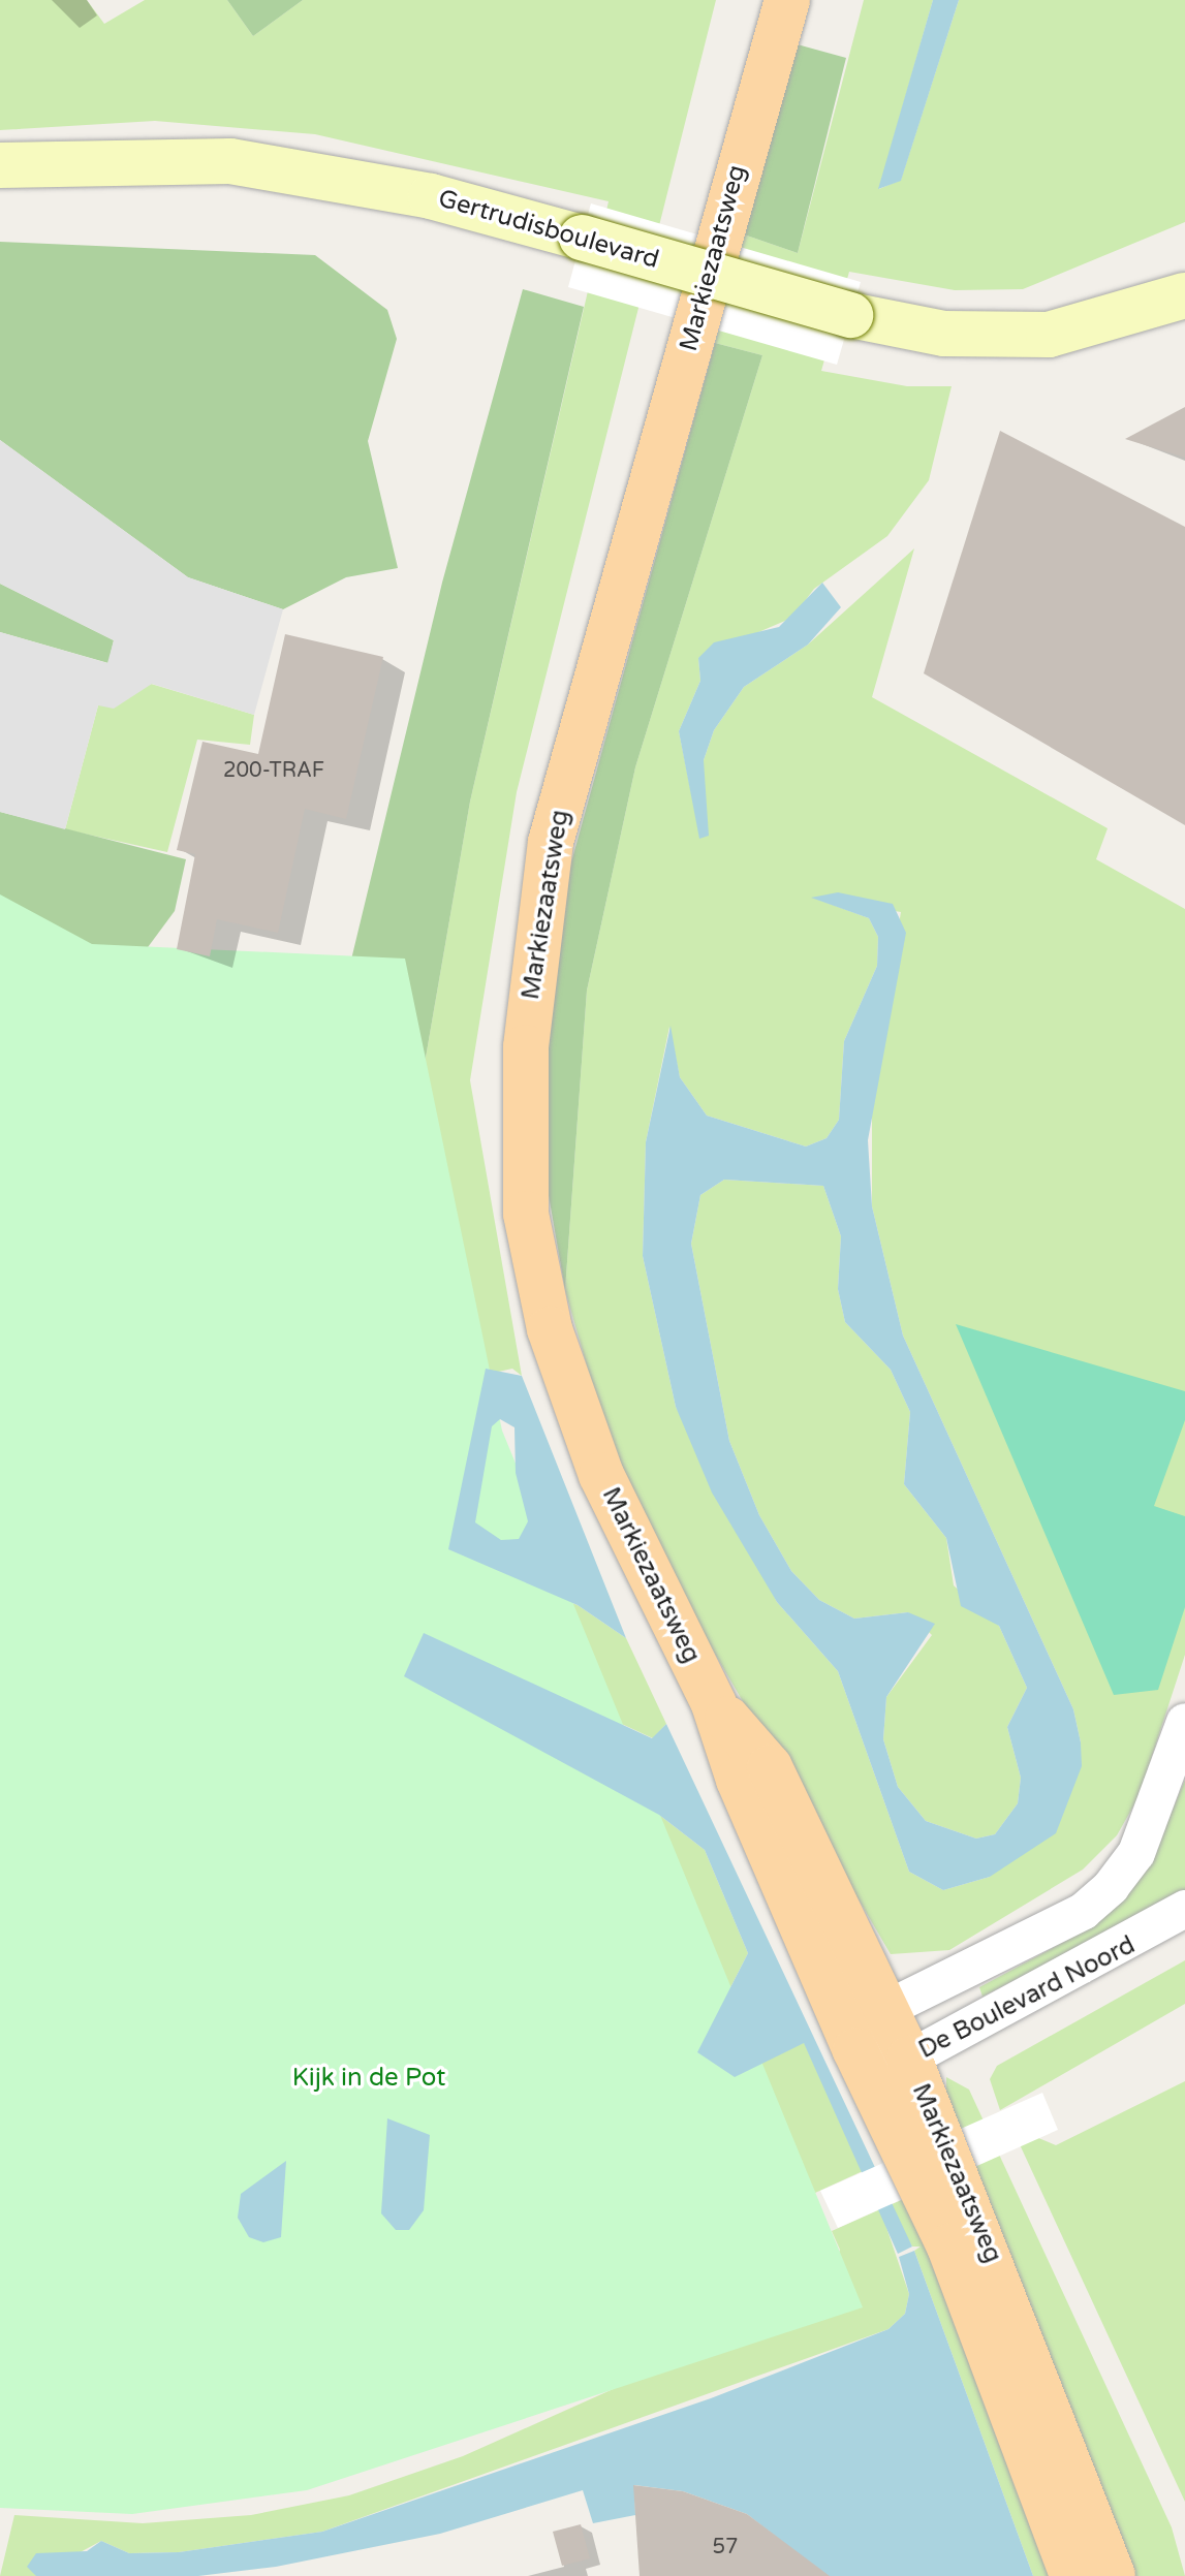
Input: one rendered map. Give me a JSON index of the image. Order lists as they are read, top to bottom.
{
  "streets": {
    "main road": ["Markiezaatsweg"],
    "street": ["Gertrudisboulevard", "De Boulevard Noord"]
  },
  "crossings": [
    ["Markiezaatsweg", "De Boulevard Noord"]
  ],
  "parks": ["Kijk in de Pot"],
  "house_numbers": ["200-TRAF", "57"]
}
